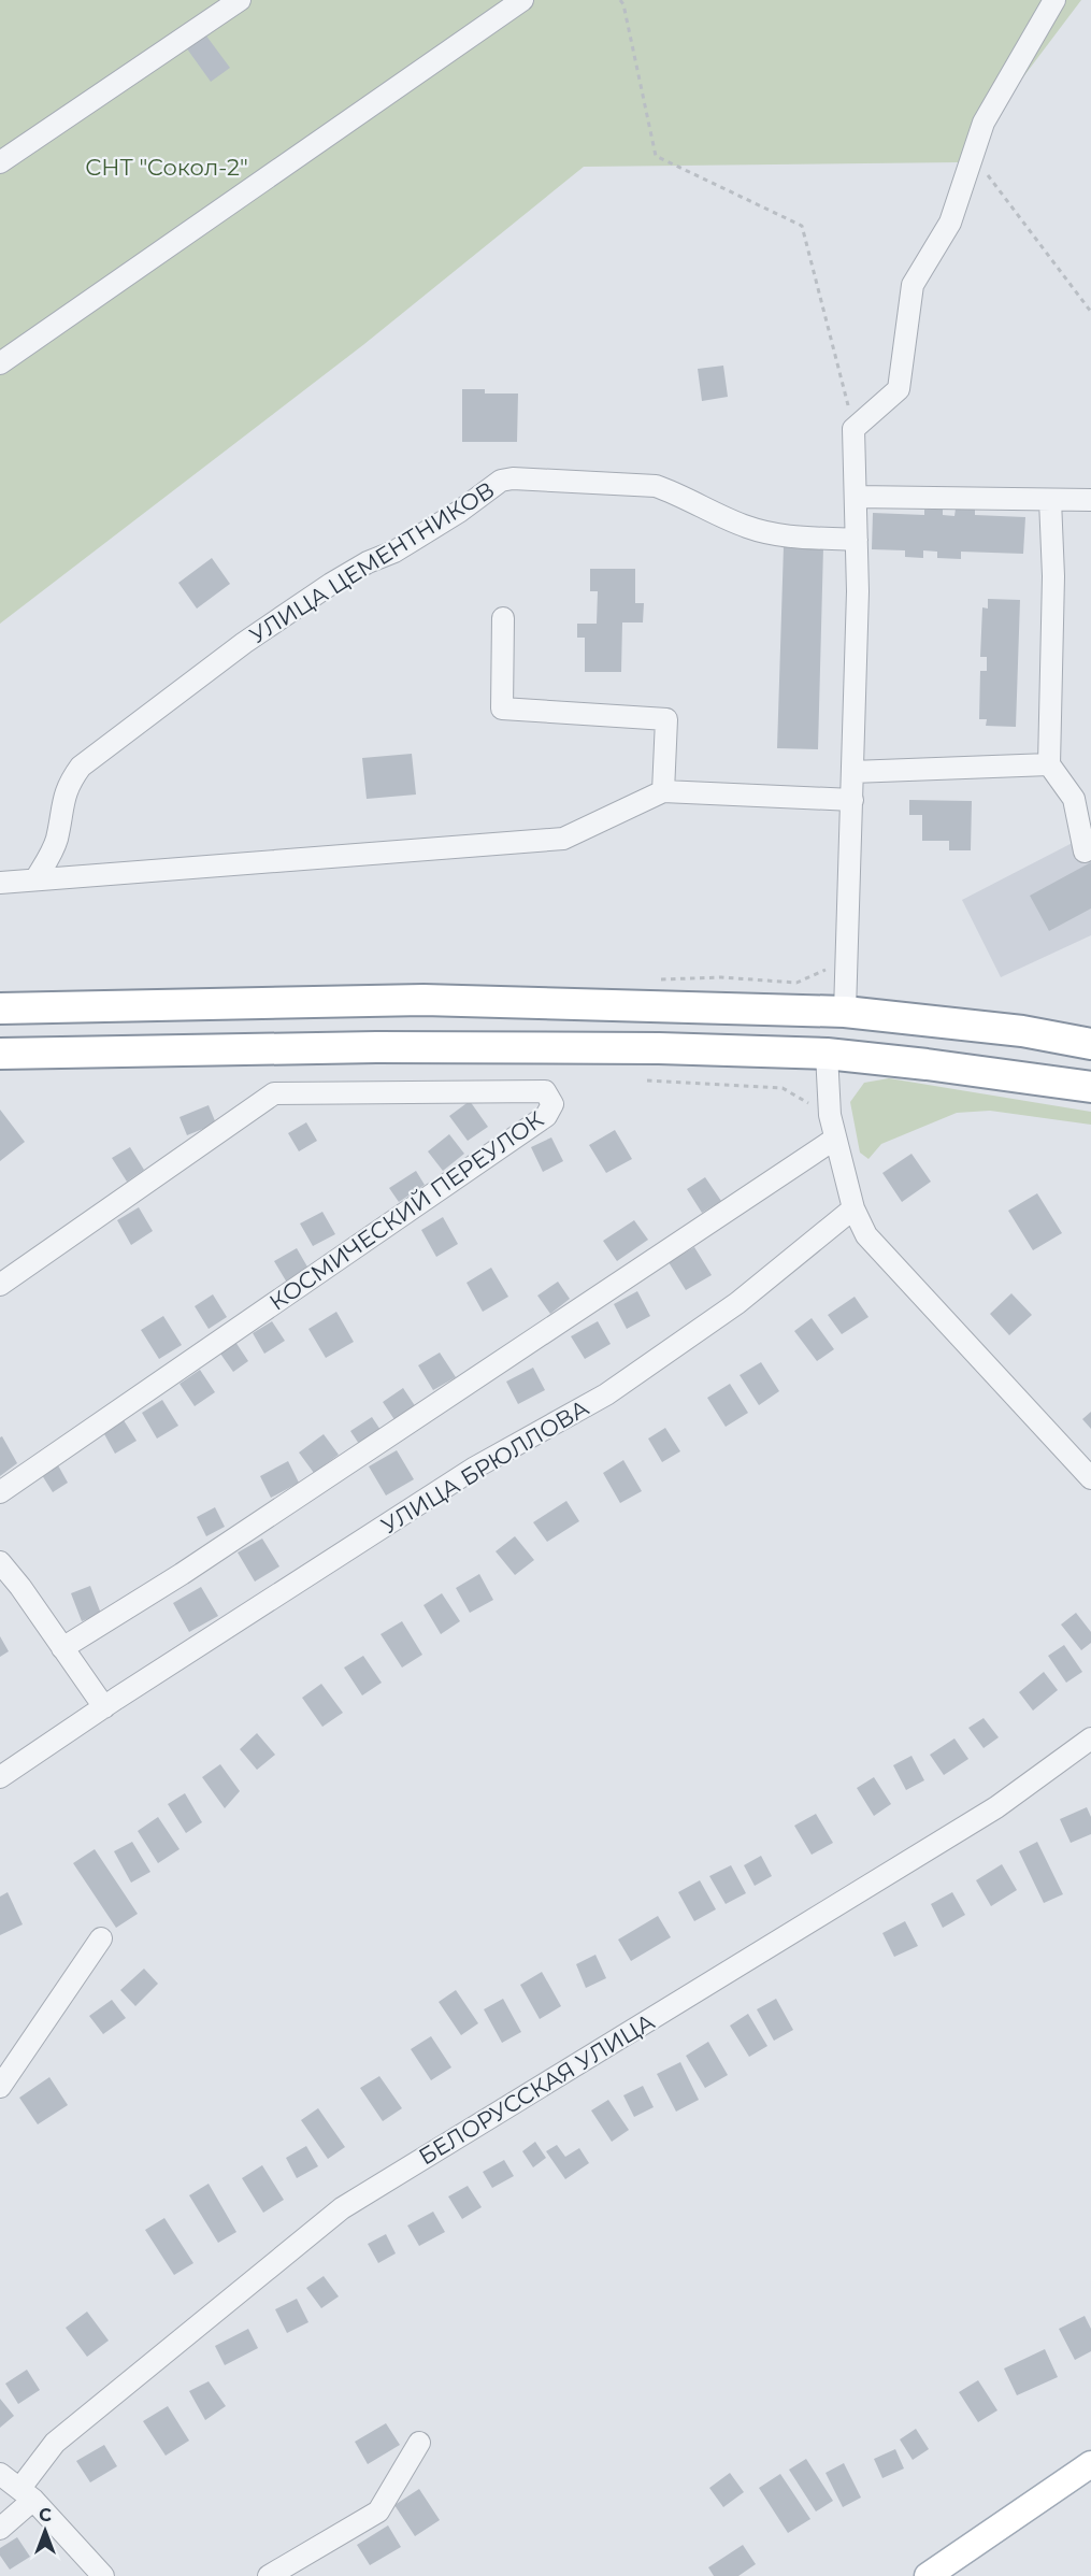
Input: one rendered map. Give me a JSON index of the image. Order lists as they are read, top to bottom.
{
  "streets": {
    "street": [
      "УЛИЦА ЦЕМЕНТНИКОВ",
      "КОСМИЧЕСКИЙ ПЕРЕУЛОК",
      "УЛИЦА БРЮЛЛОВА",
      "БЕЛОРУССКАЯ УЛИЦА"
    ]
  },
  "parks": ["СНТ \"Сокол-2\""],
  "north": "top"
}
